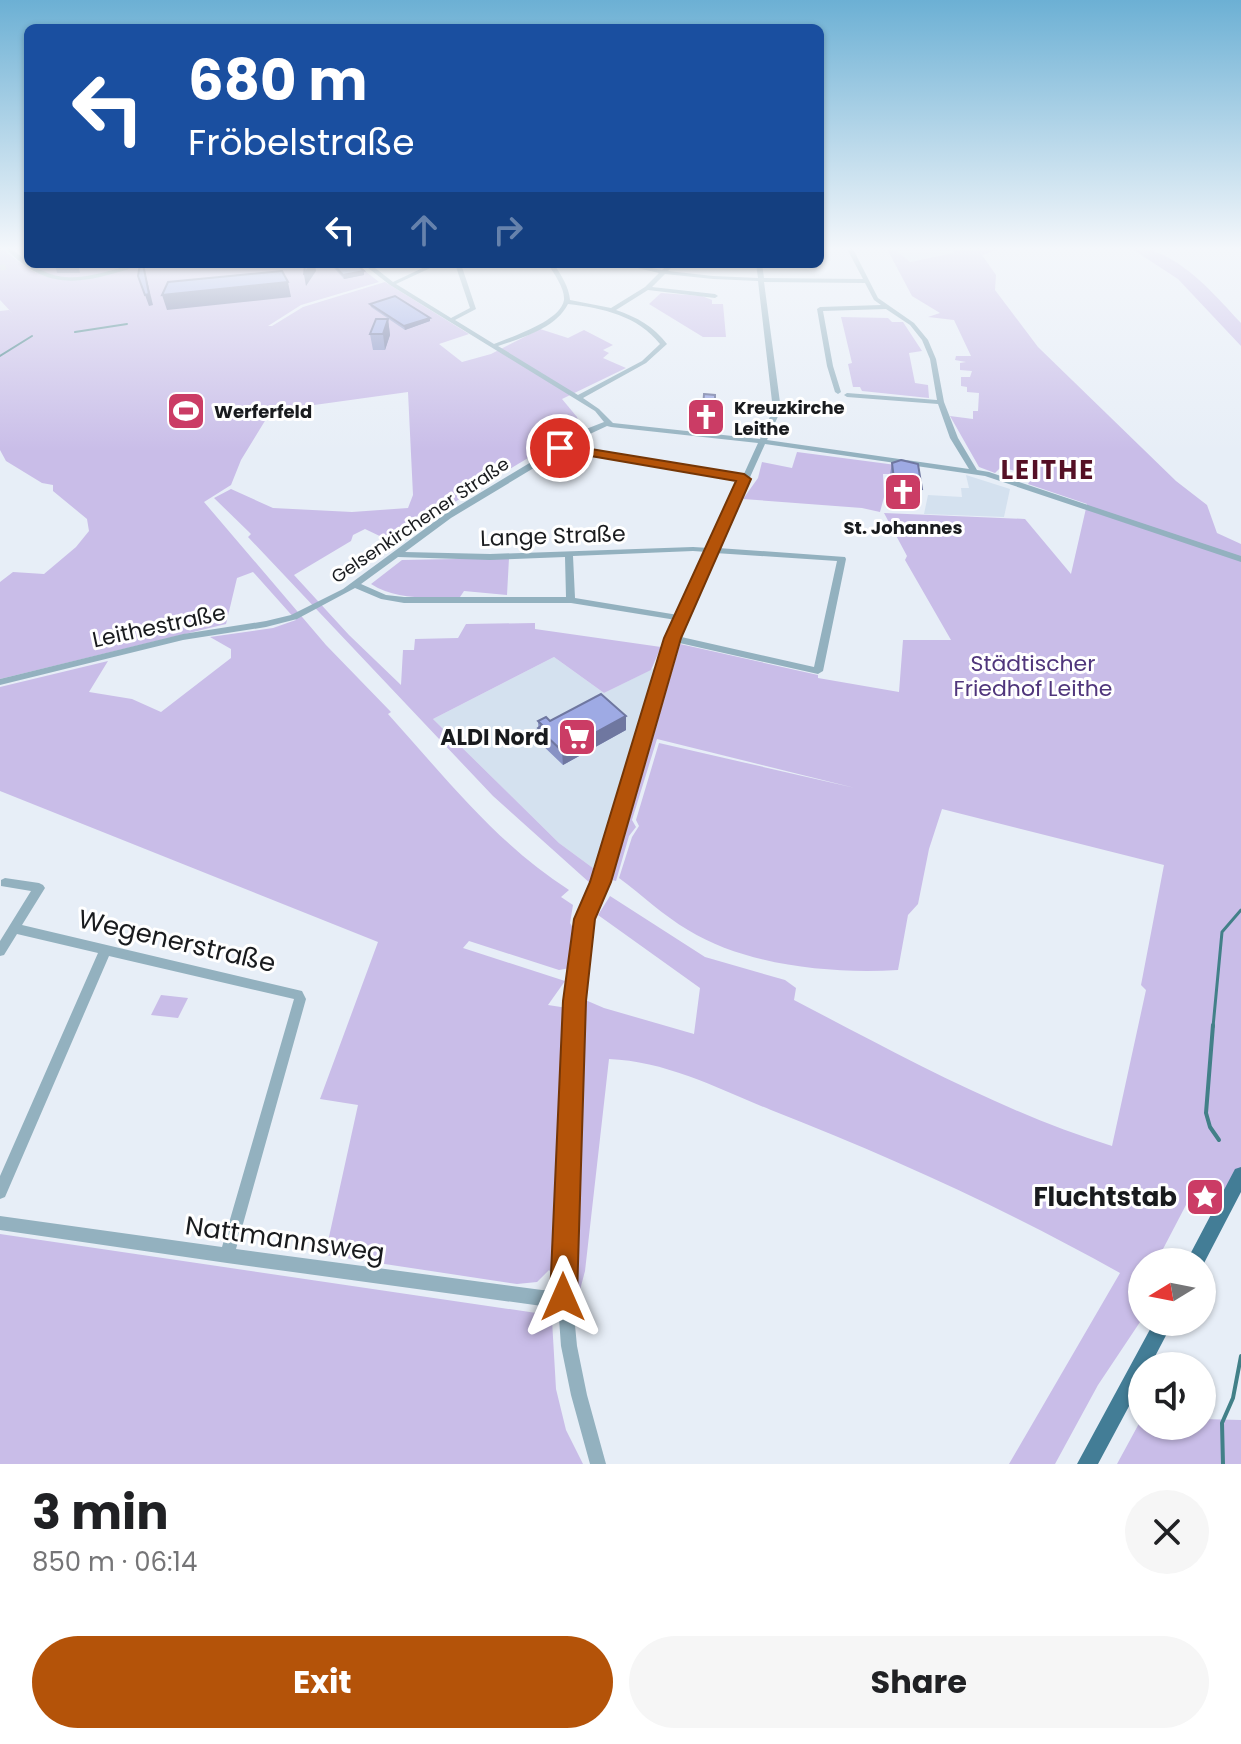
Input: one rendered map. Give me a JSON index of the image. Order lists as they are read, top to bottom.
{
  "streets": {
    "street": [
      "Gelsenkirchener Straße",
      "Lange Straße",
      "Leithestraße",
      "Wegenerstraße",
      "Nattmannsweg"
    ]
  },
  "crossings": [
    ["Gelsenkirchener Straße", "Lange Straße"],
    ["Gelsenkirchener Straße", "Leithestraße"],
    ["Wegenerstraße", "Nattmannsweg"]
  ],
  "districts": ["LEITHE"],
  "parks": ["Städtischer Friedhof Leithe"],
  "places": {
    "sports": ["Werferfeld"],
    "church": ["Kreuzkirche Leithe", "St. Johannes"],
    "supermarket": ["ALDI Nord"],
    "place": ["Fluchtstab"]
  },
  "north": "left",
  "page": {
    "turn": ["680 m", "Fröbelstraße"],
    "heading": ["3 min", "850 m · 06:14"],
    "buttons": ["Exit", "Share"]
  }
}
